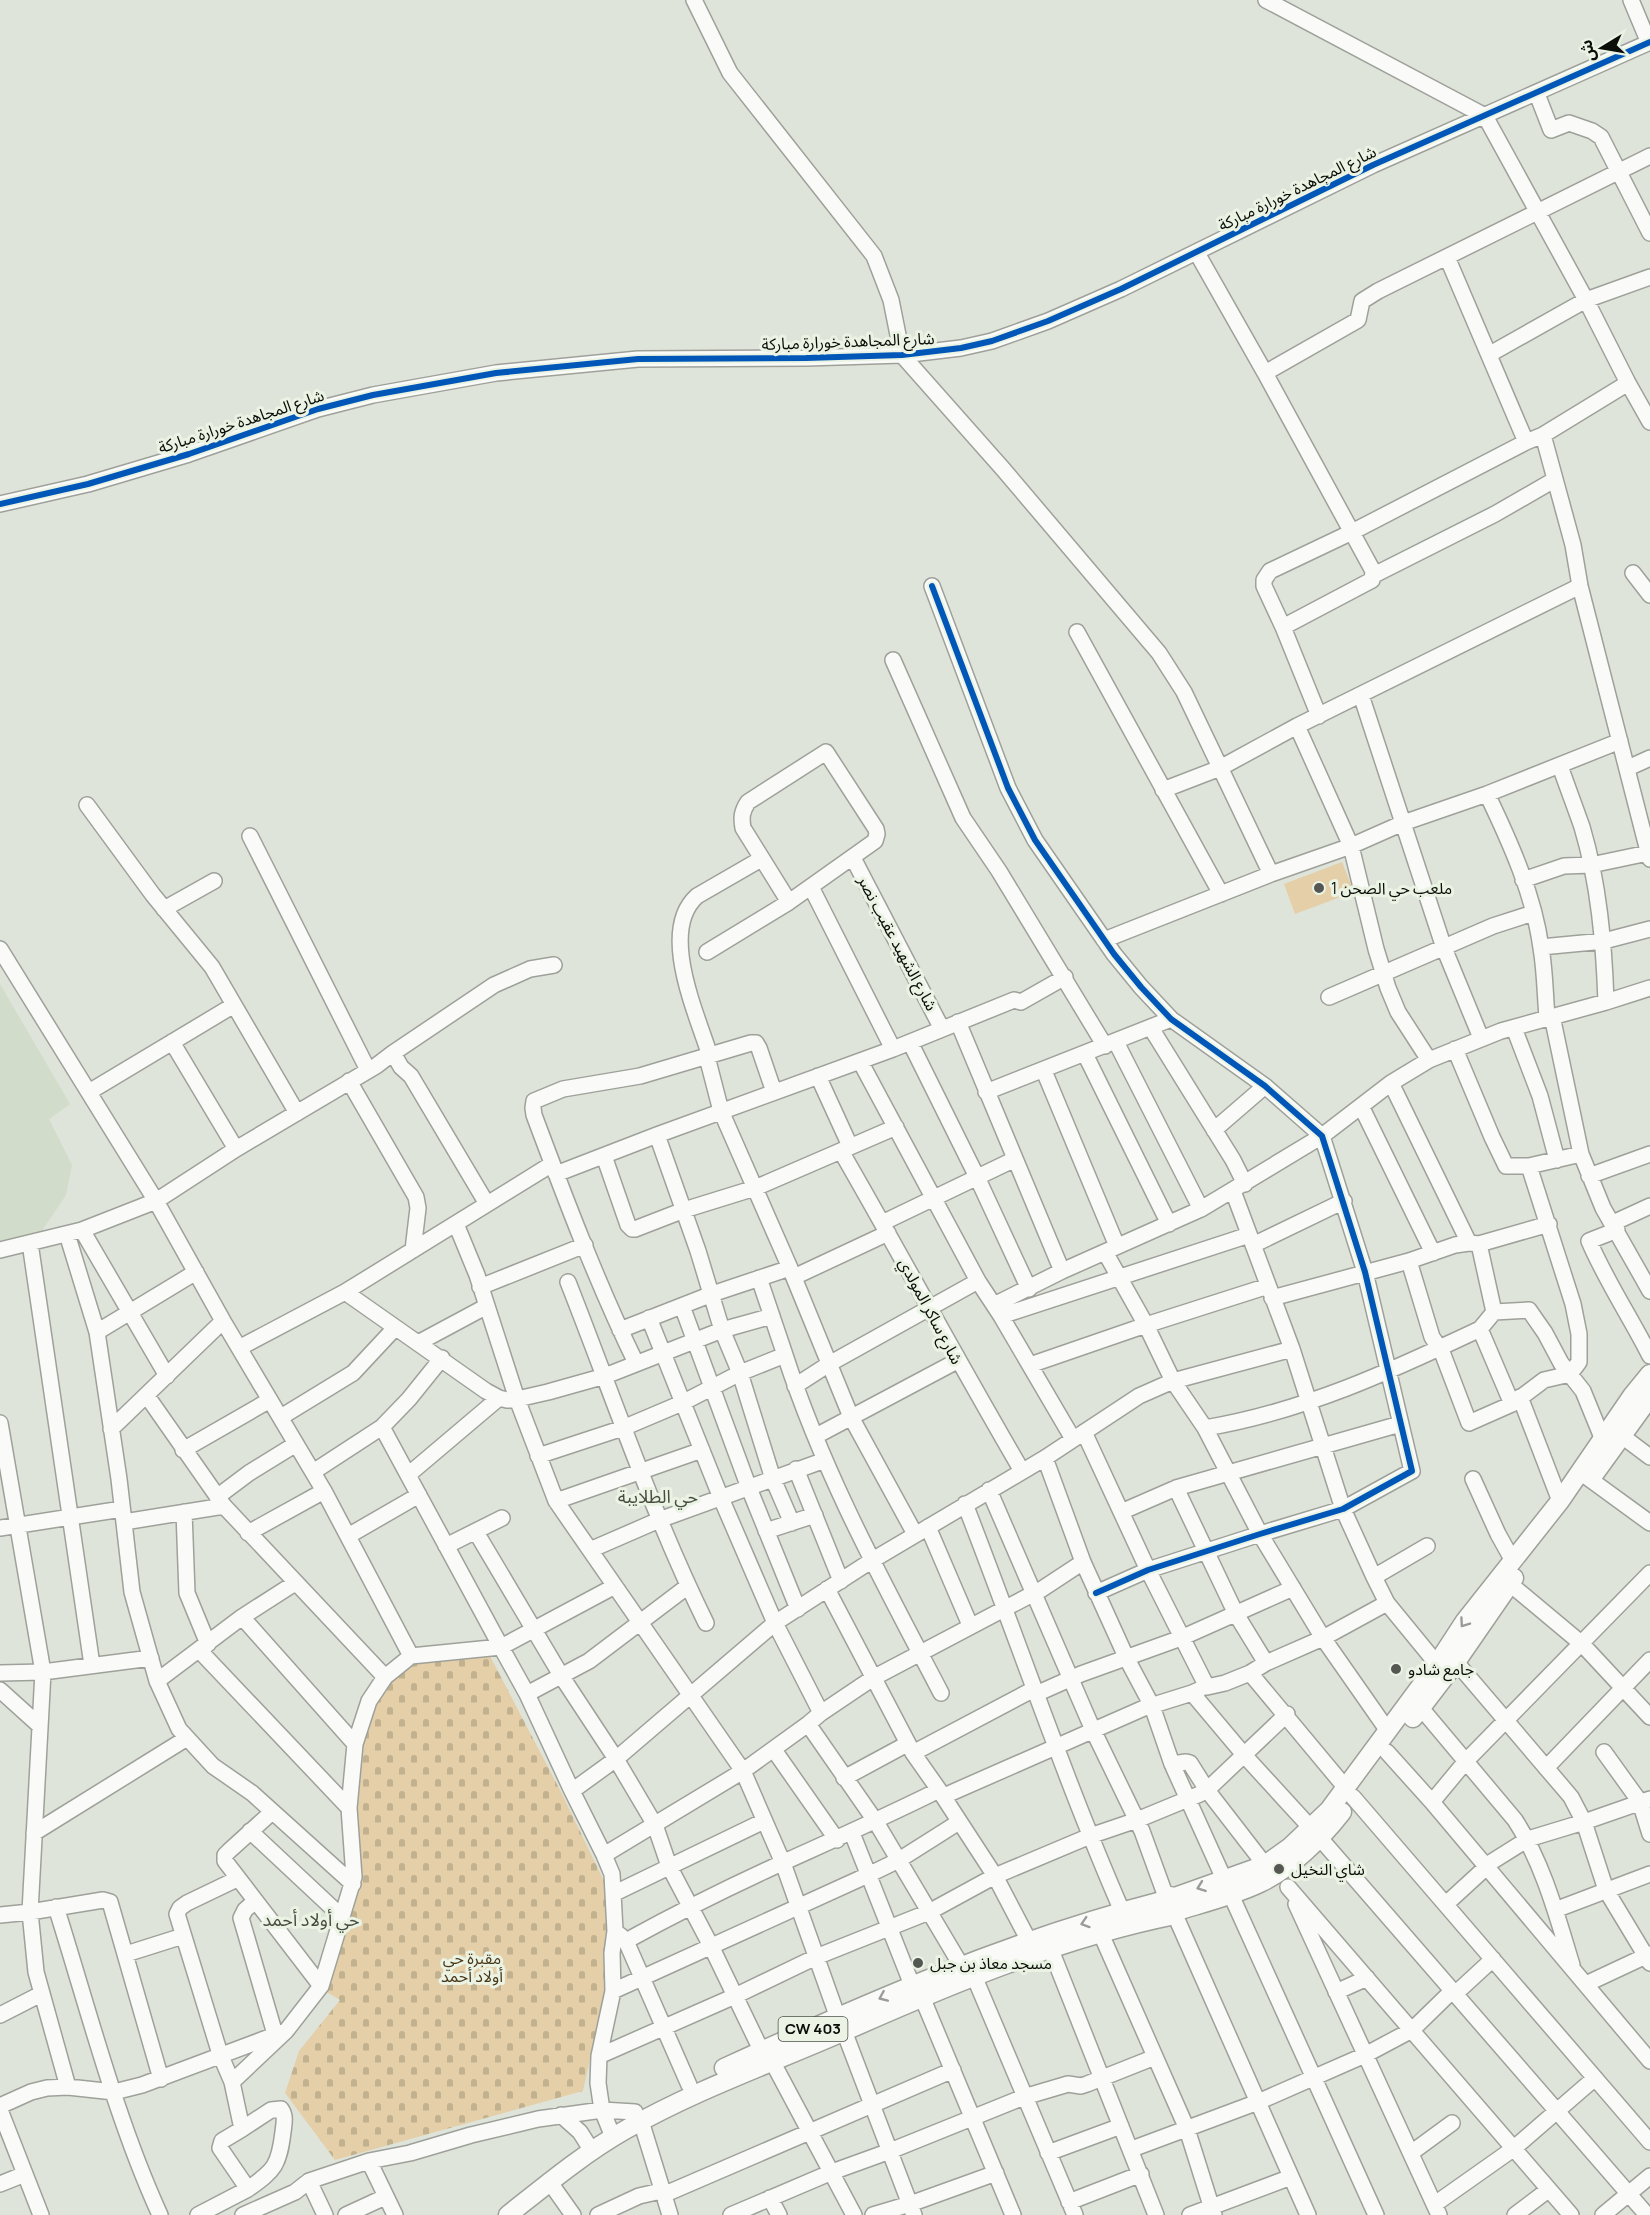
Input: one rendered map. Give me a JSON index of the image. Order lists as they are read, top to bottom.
{
  "streets": {
    "main road": ["CW 403"],
    "street": ["شارع المجاهدة خورارة مباركة", "شارع الشهيد عقيب نصر", "شارع ساكر المولدي"]
  },
  "districts": ["حي الطلايبة", "حي أولاد أحمد"],
  "parks": ["مقبرة حي أولاد أحمد"],
  "places": [
    "ملعب حي الصحن 1",
    "جامع شادو",
    "شاي النخيل",
    "مسجد معاذ بن جبل"
  ],
  "north": "left"
}
